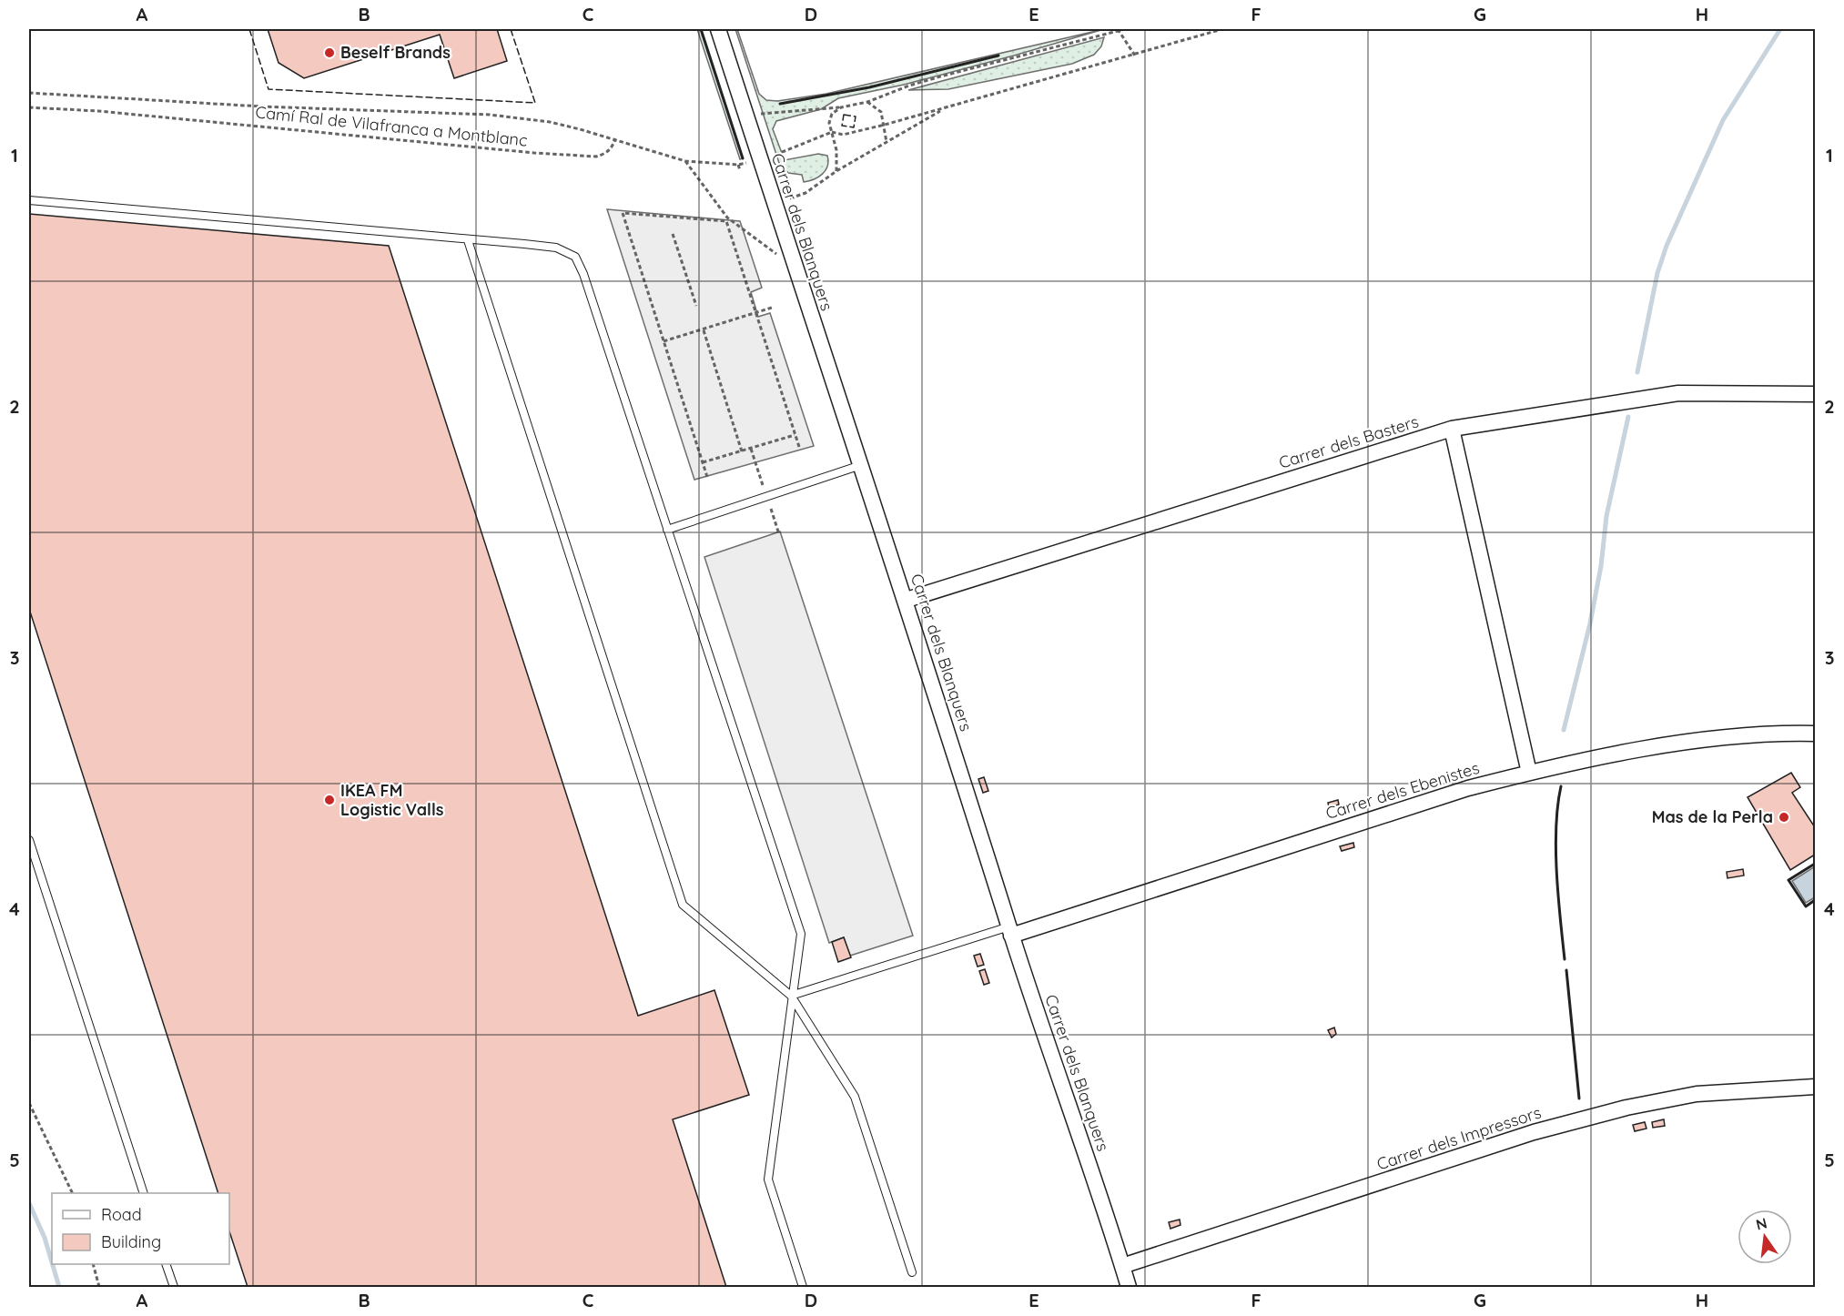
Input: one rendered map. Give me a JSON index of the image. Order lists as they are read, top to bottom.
{
  "streets": {
    "street": [
      "Carrer dels Blanquers",
      "Carrer dels Basters",
      "Carrer dels Ebenistes",
      "Carrer dels Impressors"
    ],
    "path": ["Camí Ral de Vilafranca a Montblanc"]
  },
  "crossings": [
    ["Carrer dels Blanquers", "Carrer dels Basters"],
    ["Carrer dels Blanquers", "Carrer dels Ebenistes"],
    ["Carrer dels Blanquers", "Carrer dels Impressors"]
  ],
  "places": ["Beself Brands", "IKEA FM Logistic Valls", "Mas de la Perla"],
  "legend": ["Road", "Building"],
  "north": "top",
  "grid": {
    "columns": [
      "A",
      "B",
      "C",
      "D",
      "E",
      "F",
      "G",
      "H"
    ],
    "rows": [
      "1",
      "2",
      "3",
      "4",
      "5"
    ]
  }
}
